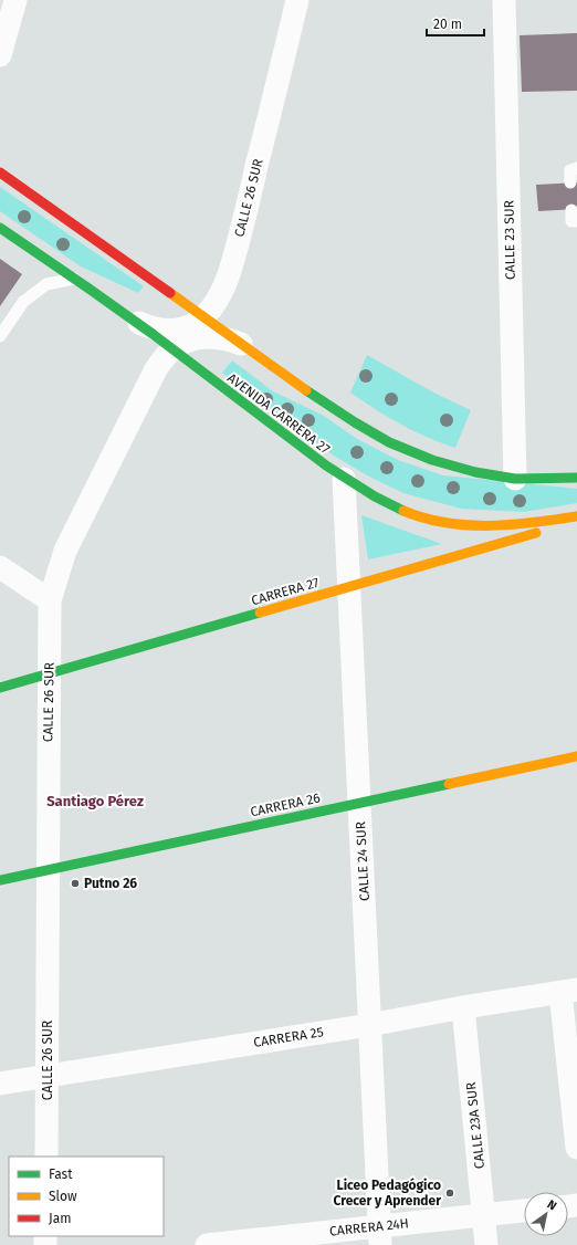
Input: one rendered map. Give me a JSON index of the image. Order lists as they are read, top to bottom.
{
  "streets": {
    "main road": ["AVENIDA CARRERA 27", "CARRERA 27", "CARRERA 26"],
    "street": [
      "CALLE 26 SUR",
      "CALLE 23 SUR",
      "CALLE 24 SUR",
      "CARRERA 25",
      "CALLE 23A SUR",
      "CARRERA 24H"
    ]
  },
  "crossings": [
    ["CALLE 26 SUR", "AVENIDA CARRERA 27"],
    ["CALLE 26 SUR", "CARRERA 27"],
    ["CALLE 26 SUR", "CARRERA 26"],
    ["CALLE 26 SUR", "CARRERA 25"],
    ["AVENIDA CARRERA 27", "CALLE 24 SUR"],
    ["CARRERA 27", "CALLE 24 SUR"],
    ["CARRERA 26", "CALLE 24 SUR"],
    ["CALLE 24 SUR", "CARRERA 25"],
    ["CALLE 24 SUR", "CARRERA 24H"],
    ["CARRERA 25", "CALLE 23A SUR"],
    ["CALLE 23A SUR", "CARRERA 24H"]
  ],
  "districts": ["Santiago Pérez"],
  "places": ["Putno 26", "Liceo Pedagógico Crecer y Aprender"],
  "legend": ["Fast", "Slow", "Jam"],
  "scale_bar": "20 m",
  "north": "top right"
}
